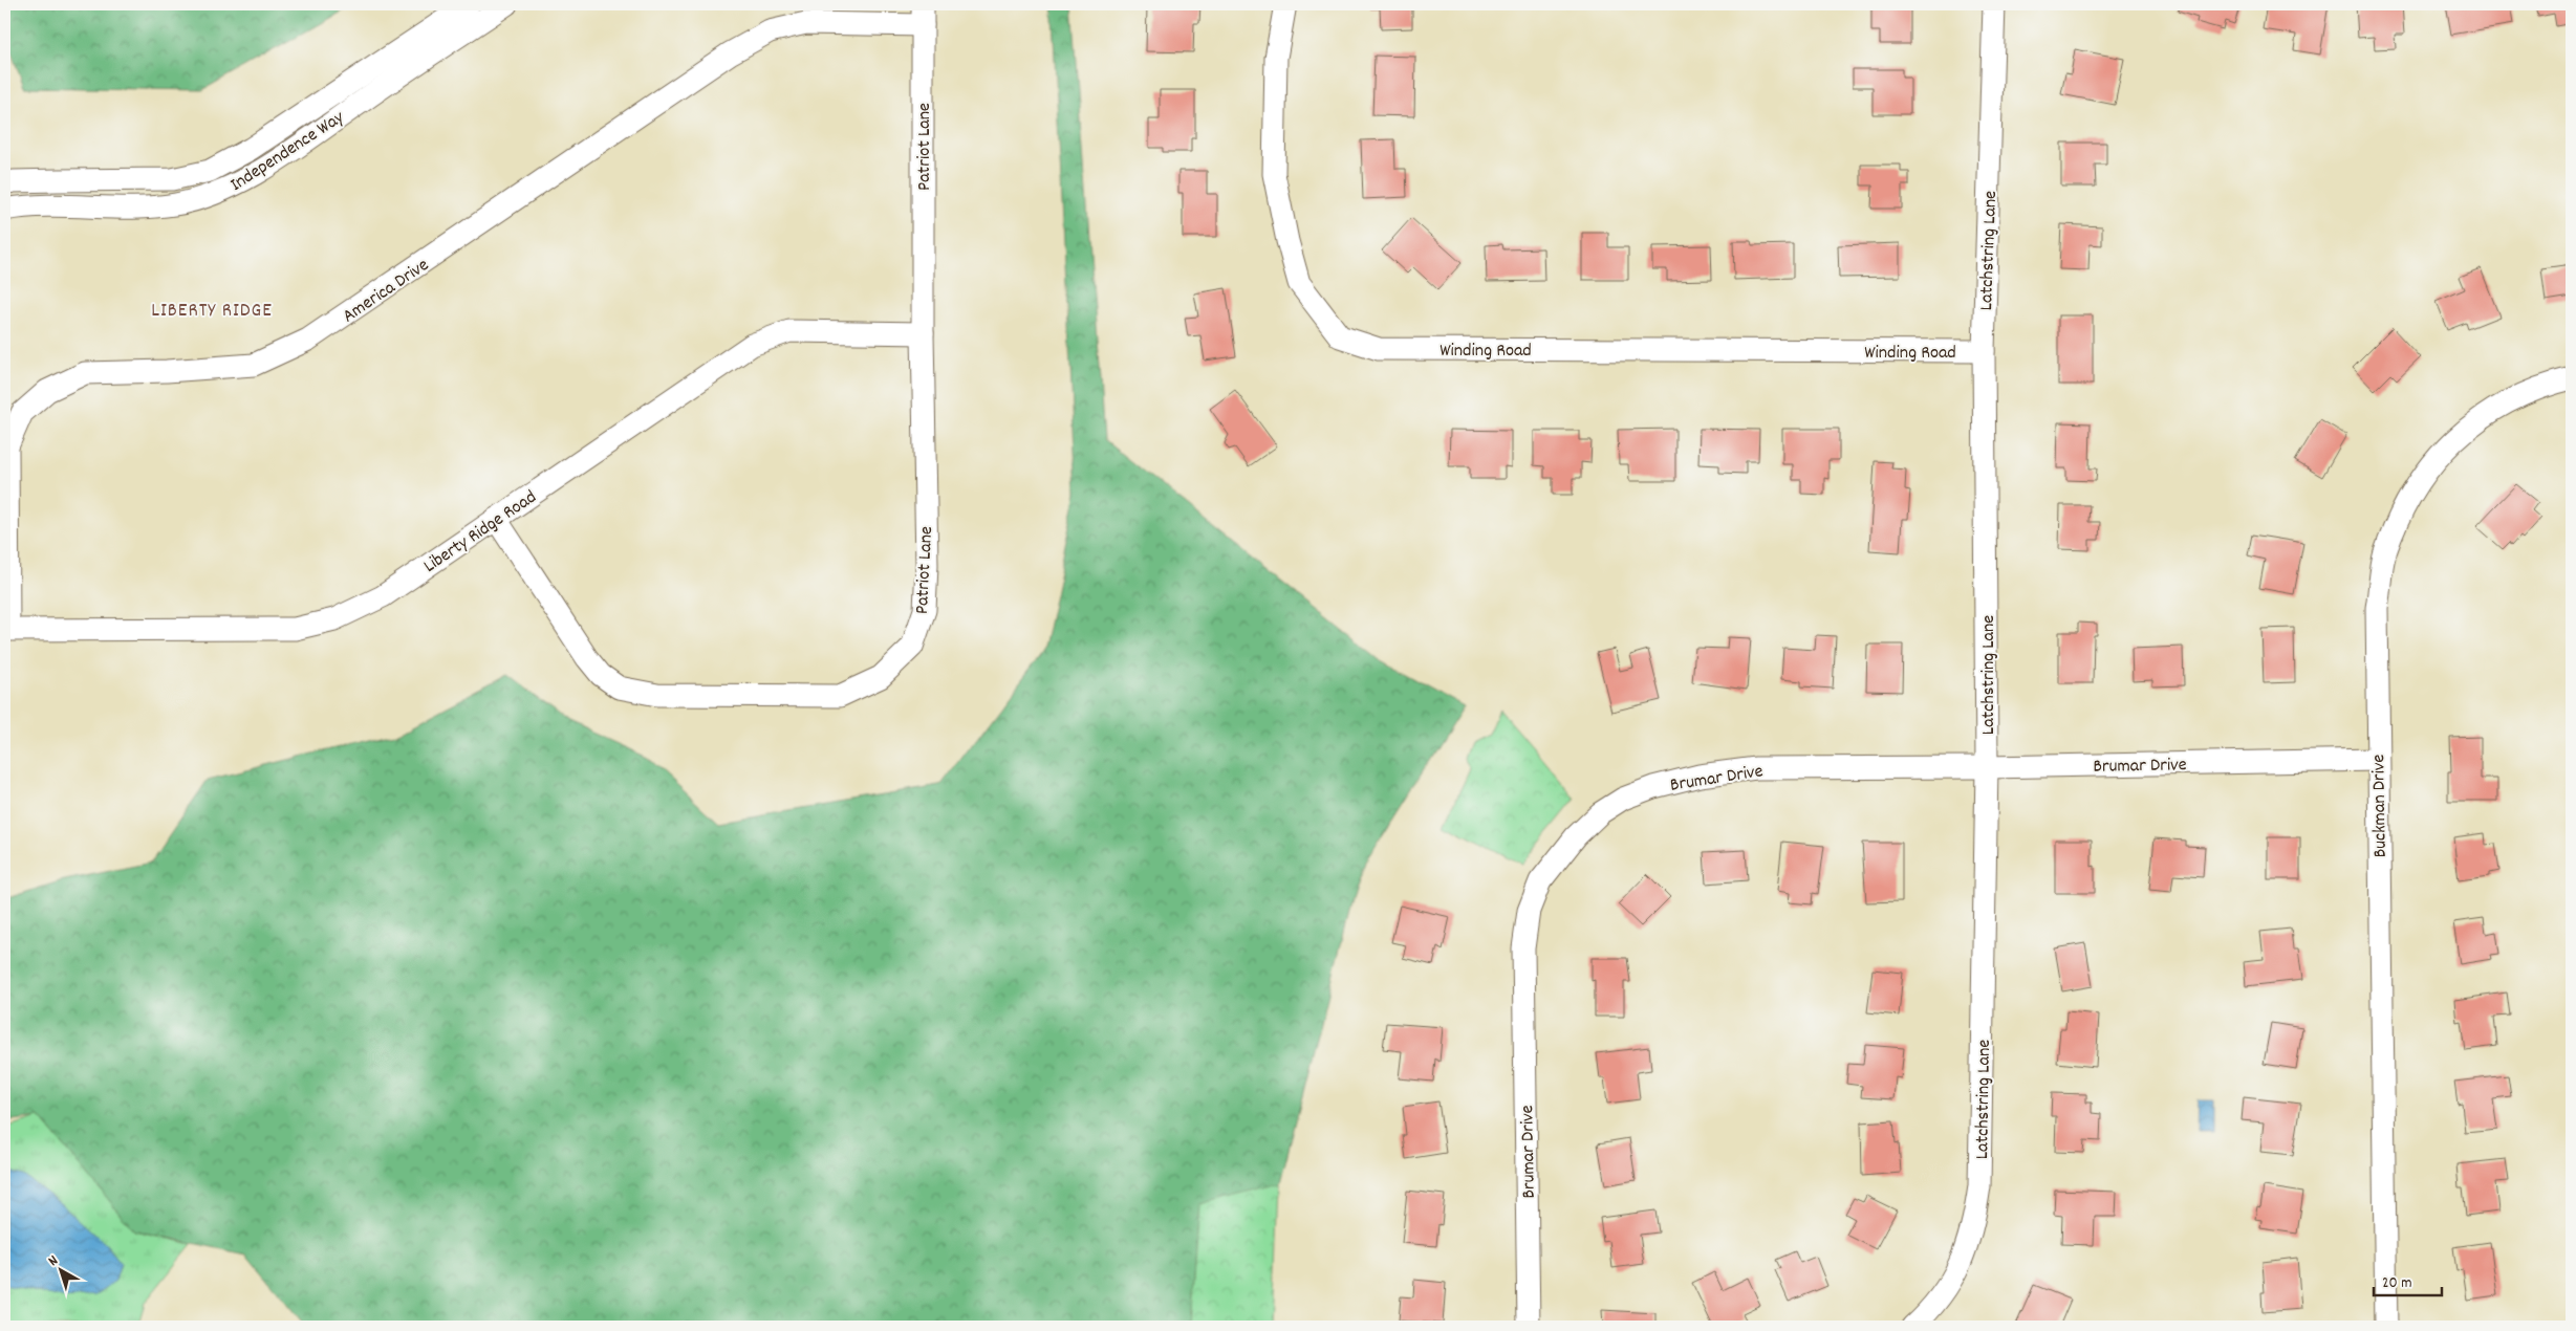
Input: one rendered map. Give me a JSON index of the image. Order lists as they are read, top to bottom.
{
  "streets": {
    "street": [
      "Patriot Lane",
      "Independence Way",
      "Latchstring Lane",
      "America Drive",
      "Winding Road",
      "Liberty Ridge Road",
      "Brumar Drive",
      "Buckman Drive"
    ]
  },
  "crossings": [
    ["Patriot Lane", "America Drive"],
    ["Patriot Lane", "Liberty Ridge Road"],
    ["Latchstring Lane", "Winding Road"],
    ["Latchstring Lane", "Brumar Drive"],
    ["America Drive", "Liberty Ridge Road"],
    ["Brumar Drive", "Buckman Drive"]
  ],
  "districts": ["LIBERTY RIDGE"],
  "scale_bar": "20 m",
  "north": "top left"
}
